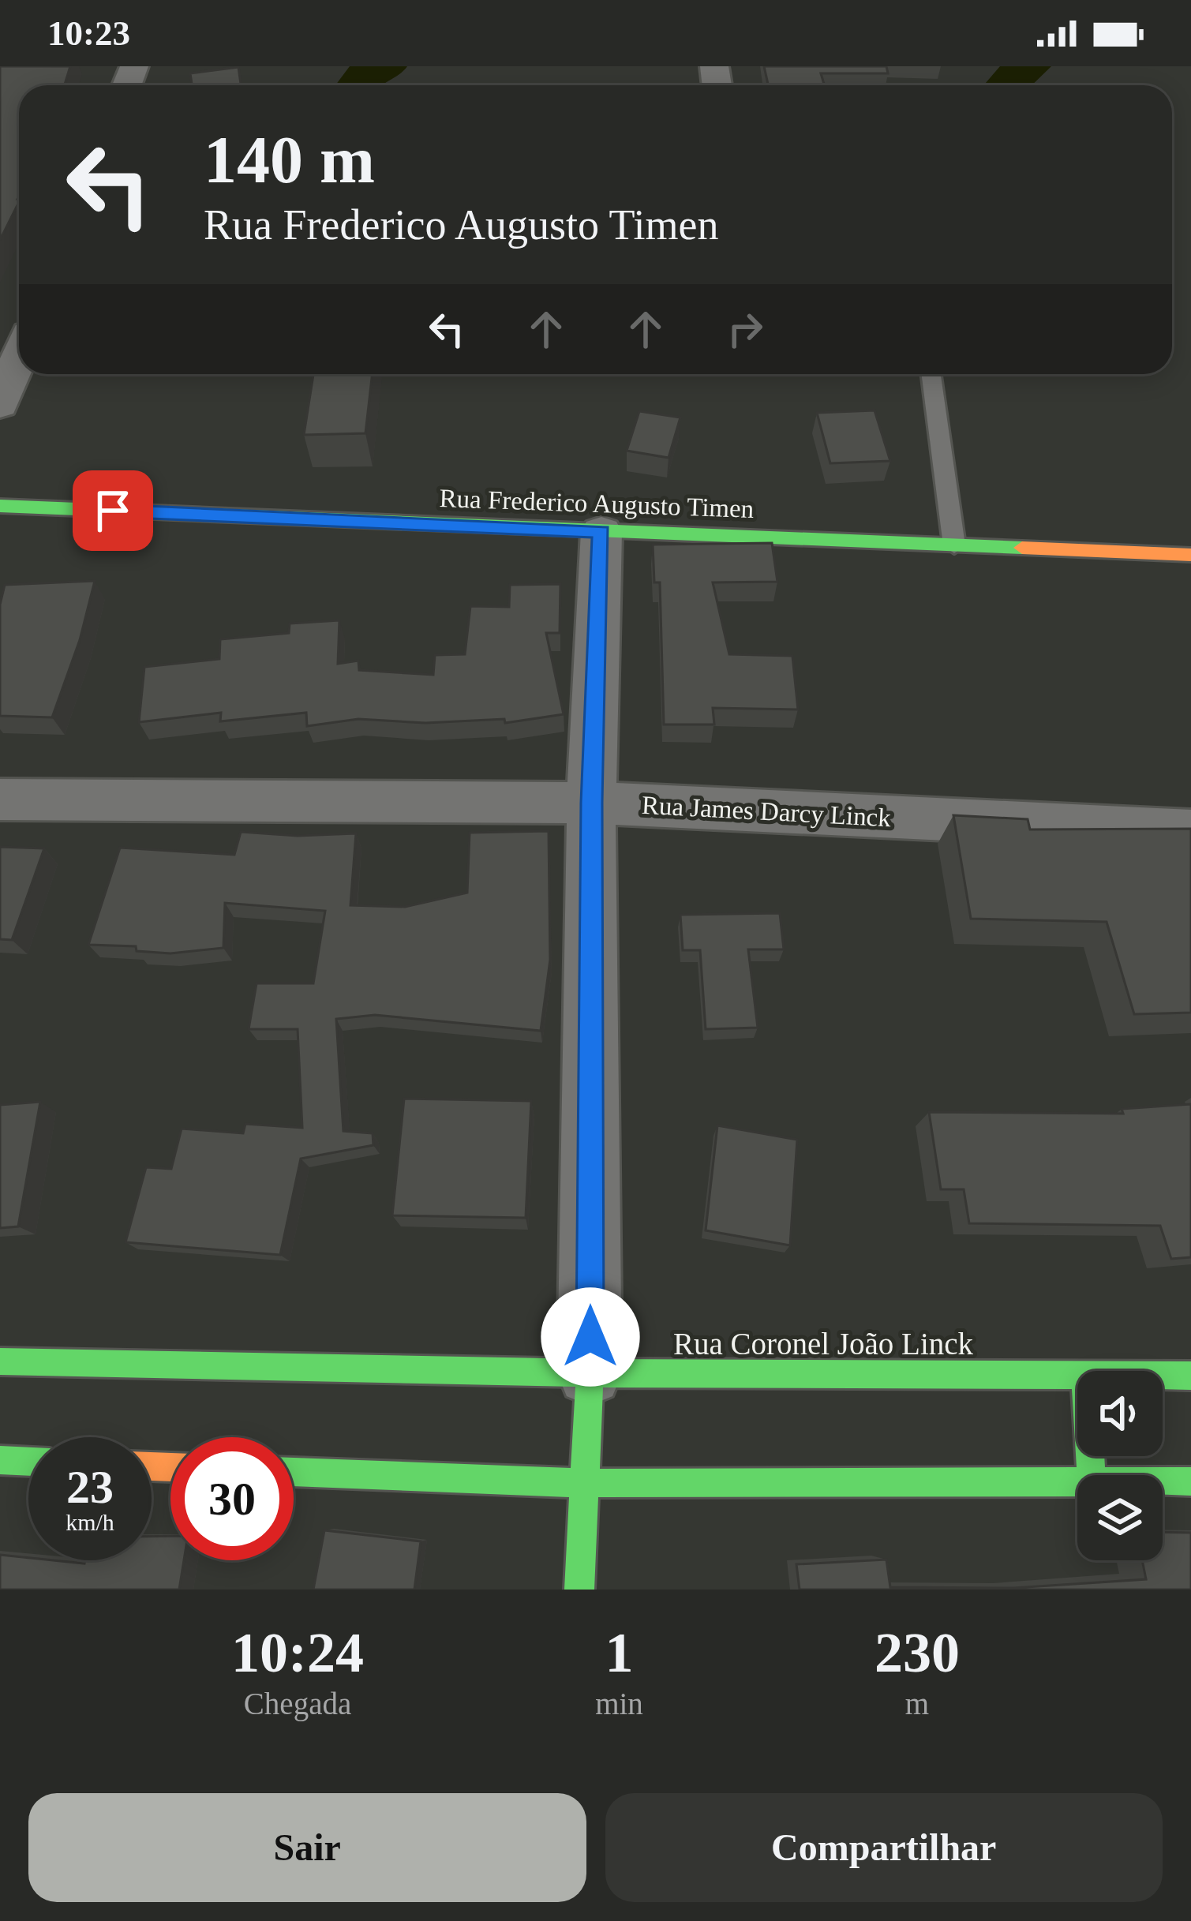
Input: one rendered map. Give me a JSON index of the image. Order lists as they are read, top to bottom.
{
  "streets": {
    "main road": ["Rua Frederico Augusto Timen", "Rua Coronel João Linck"],
    "street": ["Rua James Darcy Linck"]
  },
  "page": {
    "status": "10:23",
    "turn": ["140 m", "Rua Frederico Augusto Timen"],
    "speed": "23 km/h",
    "limit": "30",
    "eta": [
      "10:24",
      "Chegada",
      "1",
      "min",
      "230",
      "m"
    ],
    "buttons": ["Sair", "Compartilhar"]
  }
}
